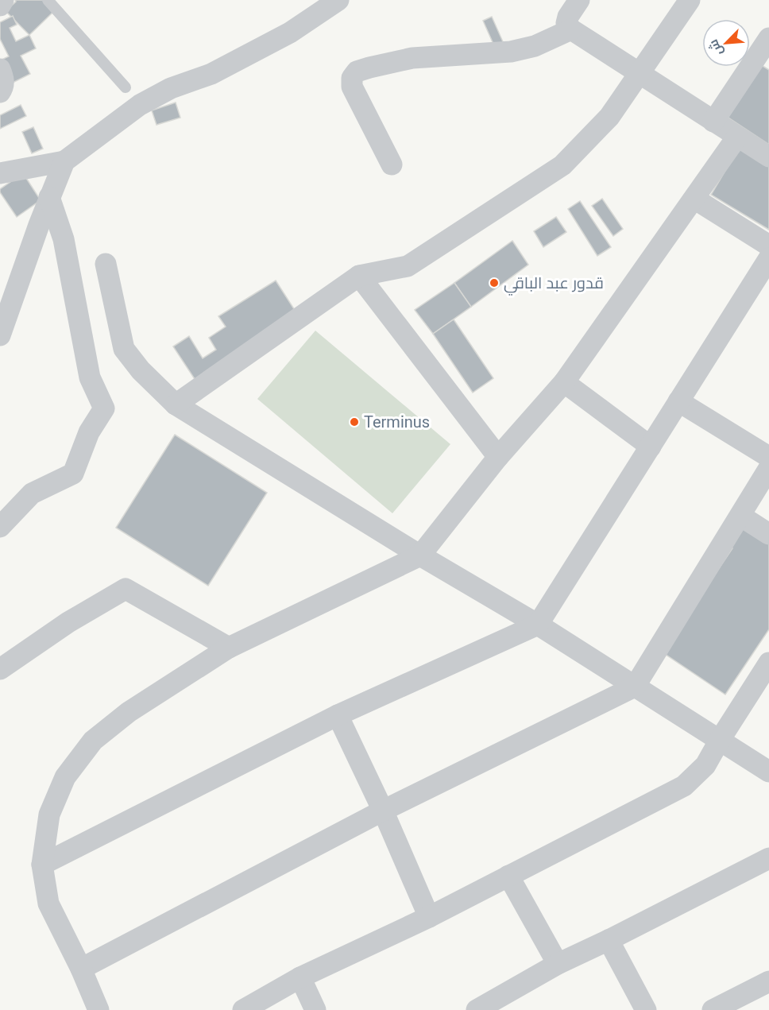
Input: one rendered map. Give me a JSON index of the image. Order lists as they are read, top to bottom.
{
  "places": ["قدور عبد الباقي", "Terminus"],
  "north": "bottom left"
}
